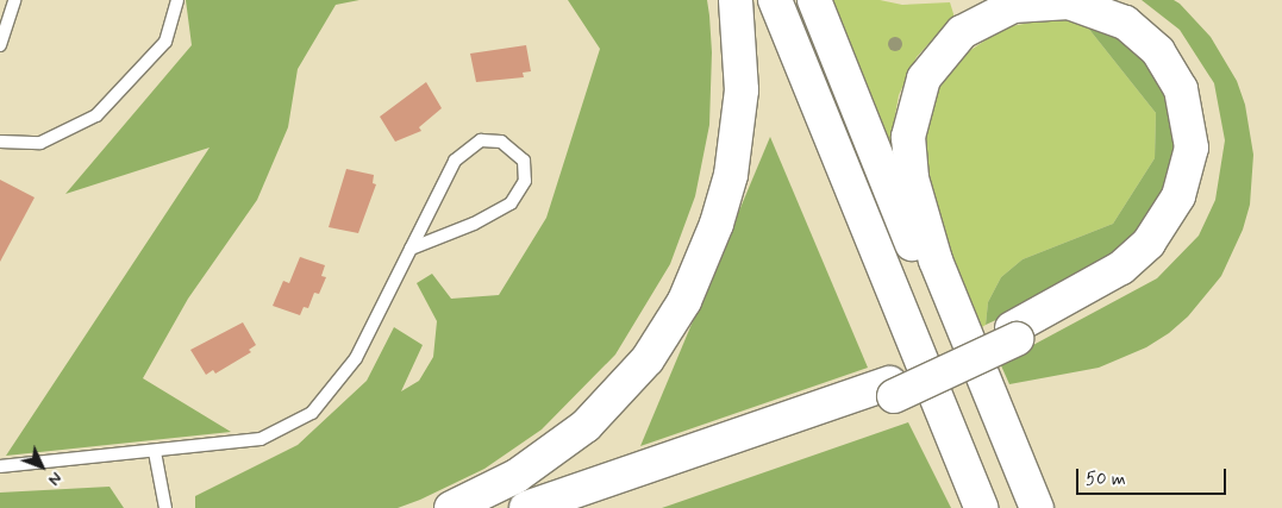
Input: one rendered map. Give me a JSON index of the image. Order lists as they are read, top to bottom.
{
  "scale_bar": "50 m",
  "north": "bottom right"
}
